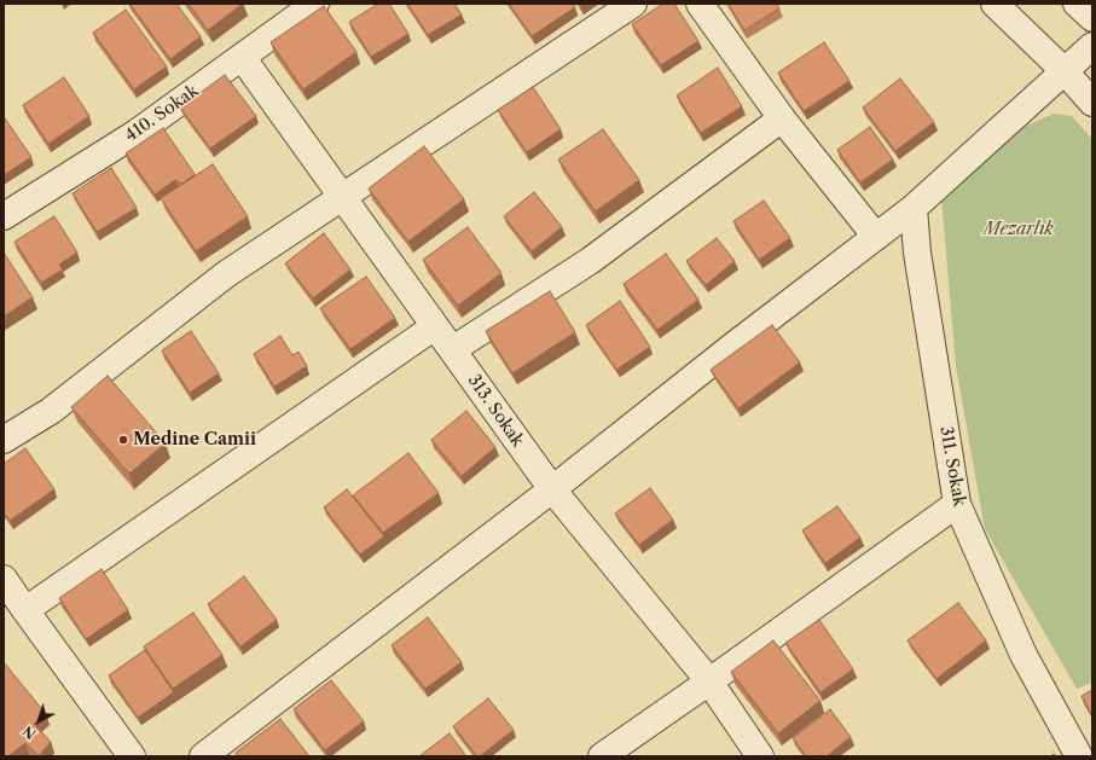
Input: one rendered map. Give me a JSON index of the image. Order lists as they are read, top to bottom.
{
  "streets": {
    "street": ["410. Sokak", "313. Sokak", "311. Sokak"]
  },
  "crossings": [
    ["410. Sokak", "313. Sokak"]
  ],
  "parks": ["Mezarlık"],
  "places": ["Medine Camii"],
  "north": "bottom left"
}
